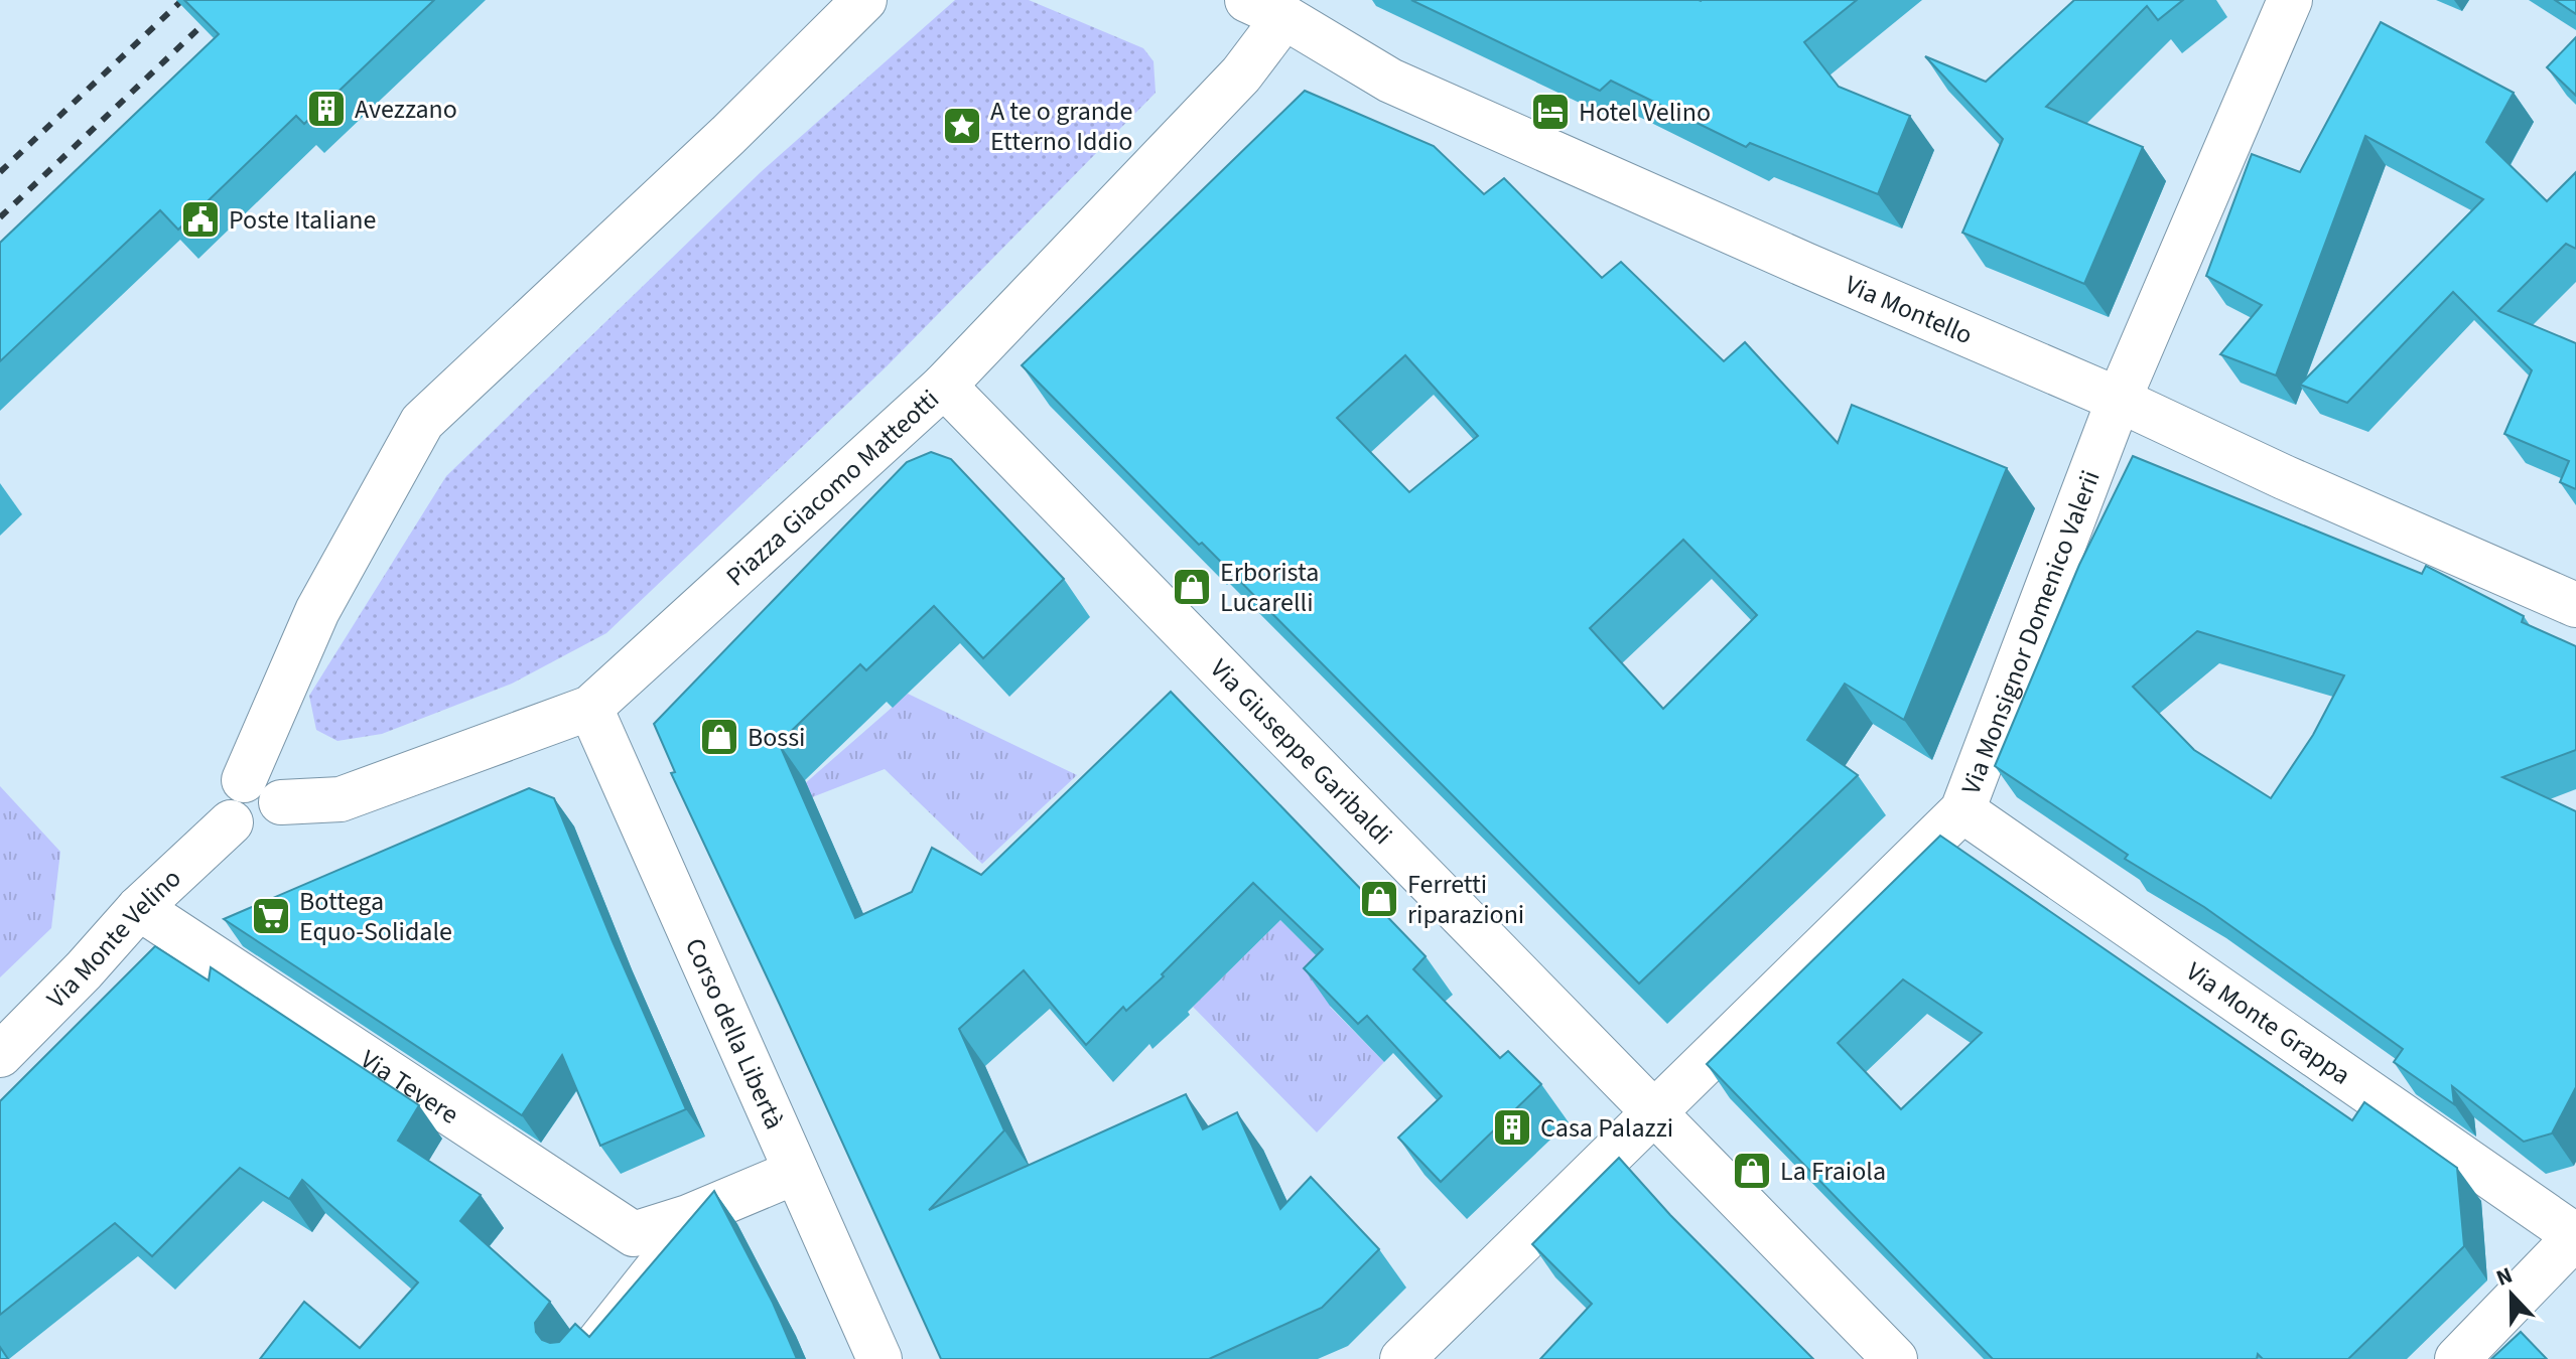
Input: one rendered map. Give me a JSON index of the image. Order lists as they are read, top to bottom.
{
  "streets": {
    "street": [
      "Via Montello",
      "Piazza Giacomo Matteotti",
      "Via Monsignor Domenico Valerii",
      "Via Giuseppe Garibaldi",
      "Via Monte Velino",
      "Via Monte Grappa",
      "Corso della Libertà",
      "Via Tevere"
    ]
  },
  "crossings": [
    ["Via Montello", "Piazza Giacomo Matteotti"],
    ["Via Montello", "Via Monsignor Domenico Valerii"],
    ["Piazza Giacomo Matteotti", "Via Giuseppe Garibaldi"],
    ["Piazza Giacomo Matteotti", "Via Monte Velino"],
    ["Piazza Giacomo Matteotti", "Corso della Libertà"],
    ["Via Monsignor Domenico Valerii", "Via Giuseppe Garibaldi"],
    ["Via Monsignor Domenico Valerii", "Via Monte Grappa"],
    ["Via Monte Velino", "Via Tevere"],
    ["Corso della Libertà", "Via Tevere"]
  ],
  "places": {
    "building": ["Avezzano", "Casa Palazzi"],
    "hotel": ["Hotel Velino"],
    "place": ["A te o grande Etterno Iddio"],
    "public building": ["Poste Italiane"],
    "shop": [
      "Erborista Lucarelli",
      "Bossi",
      "Ferretti riparazioni",
      "La Fraiola"
    ],
    "supermarket": ["Bottega Equo-Solidale"]
  },
  "north": "top"
}
